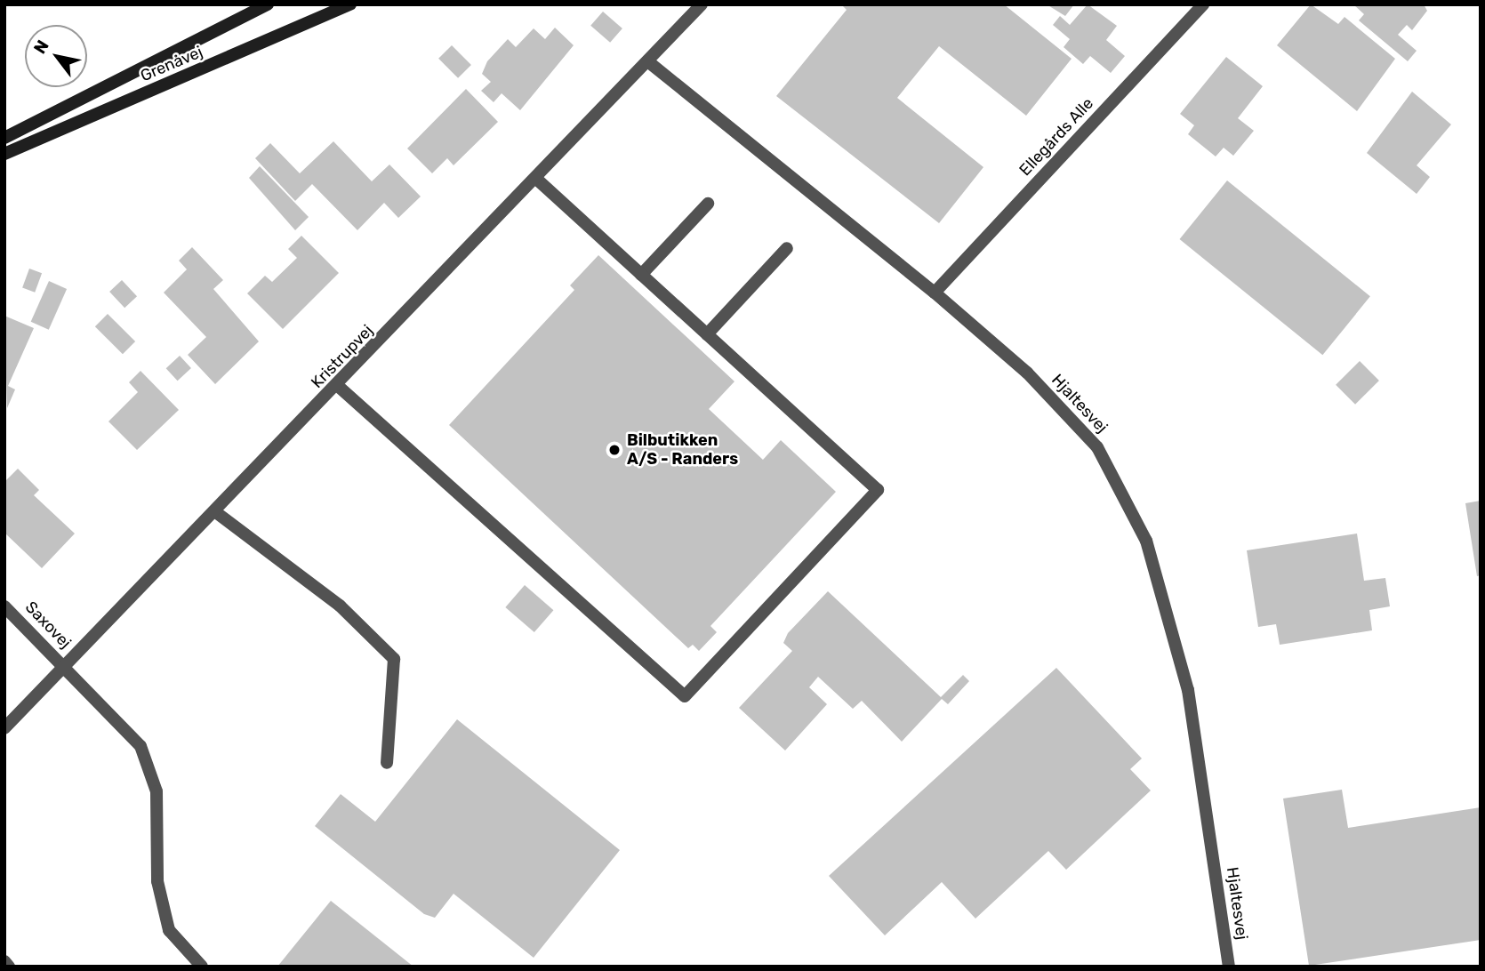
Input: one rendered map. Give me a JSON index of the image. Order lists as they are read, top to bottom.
{
  "streets": {
    "street": [
      "Grenåvej",
      "Ellegårds Alle",
      "Kristrupvej",
      "Hjaltesvej",
      "Saxovej"
    ]
  },
  "crossings": [
    ["Ellegårds Alle", "Hjaltesvej"],
    ["Kristrupvej", "Hjaltesvej"],
    ["Kristrupvej", "Saxovej"]
  ],
  "places": ["Bilbutikken A/S - Randers"],
  "north": "top left"
}
